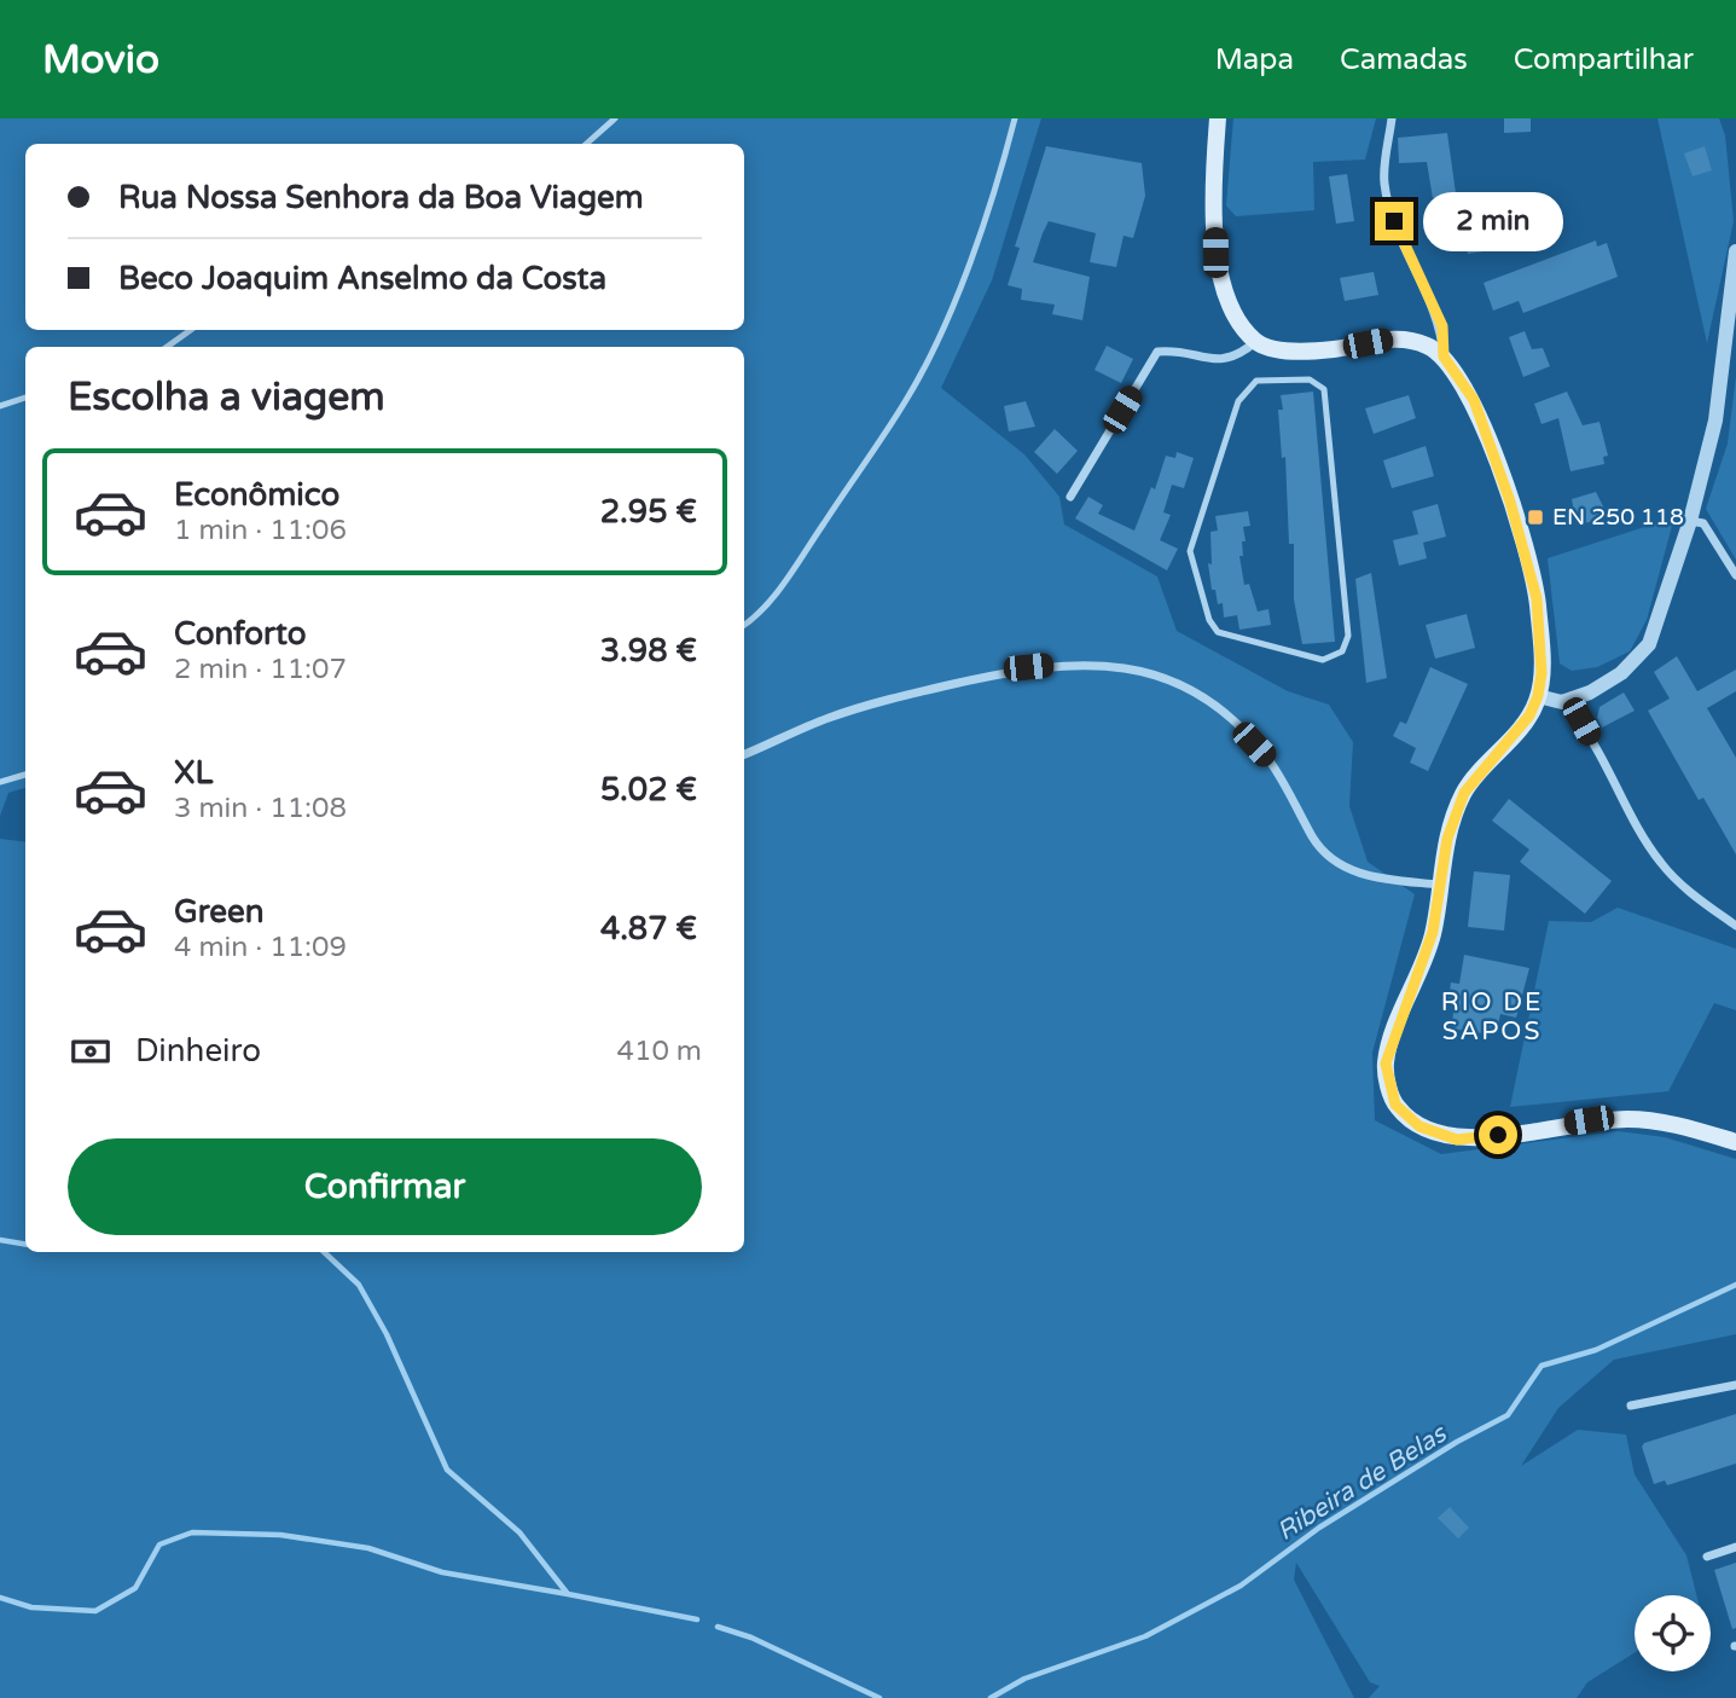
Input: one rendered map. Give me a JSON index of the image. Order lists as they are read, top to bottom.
{
  "districts": ["RIO DE SAPOS"],
  "water": ["Ribeira de Belas"],
  "places": {
    "transit": ["EN 250 118"]
  },
  "page": {
    "header": "Movio",
    "nav": ["Mapa", "Camadas", "Compartilhar"],
    "banner": ["Rua Nossa Senhora da Boa Viagem", "Beco Joaquim Anselmo da Costa"],
    "bubble": "2 min",
    "heading": "Escolha a viagem",
    "list": [
      {
        "name": "Econômico",
        "note": "1 min · 11:06",
        "value": "2.95 €"
      },
      {
        "name": "Conforto",
        "note": "2 min · 11:07",
        "value": "3.98 €"
      },
      {
        "name": "XL",
        "note": "3 min · 11:08",
        "value": "5.02 €"
      },
      {
        "name": "Green",
        "note": "4 min · 11:09",
        "value": "4.87 €"
      }
    ],
    "pay": ["Dinheiro", "410 m"],
    "buttons": "Confirmar"
  }
}
